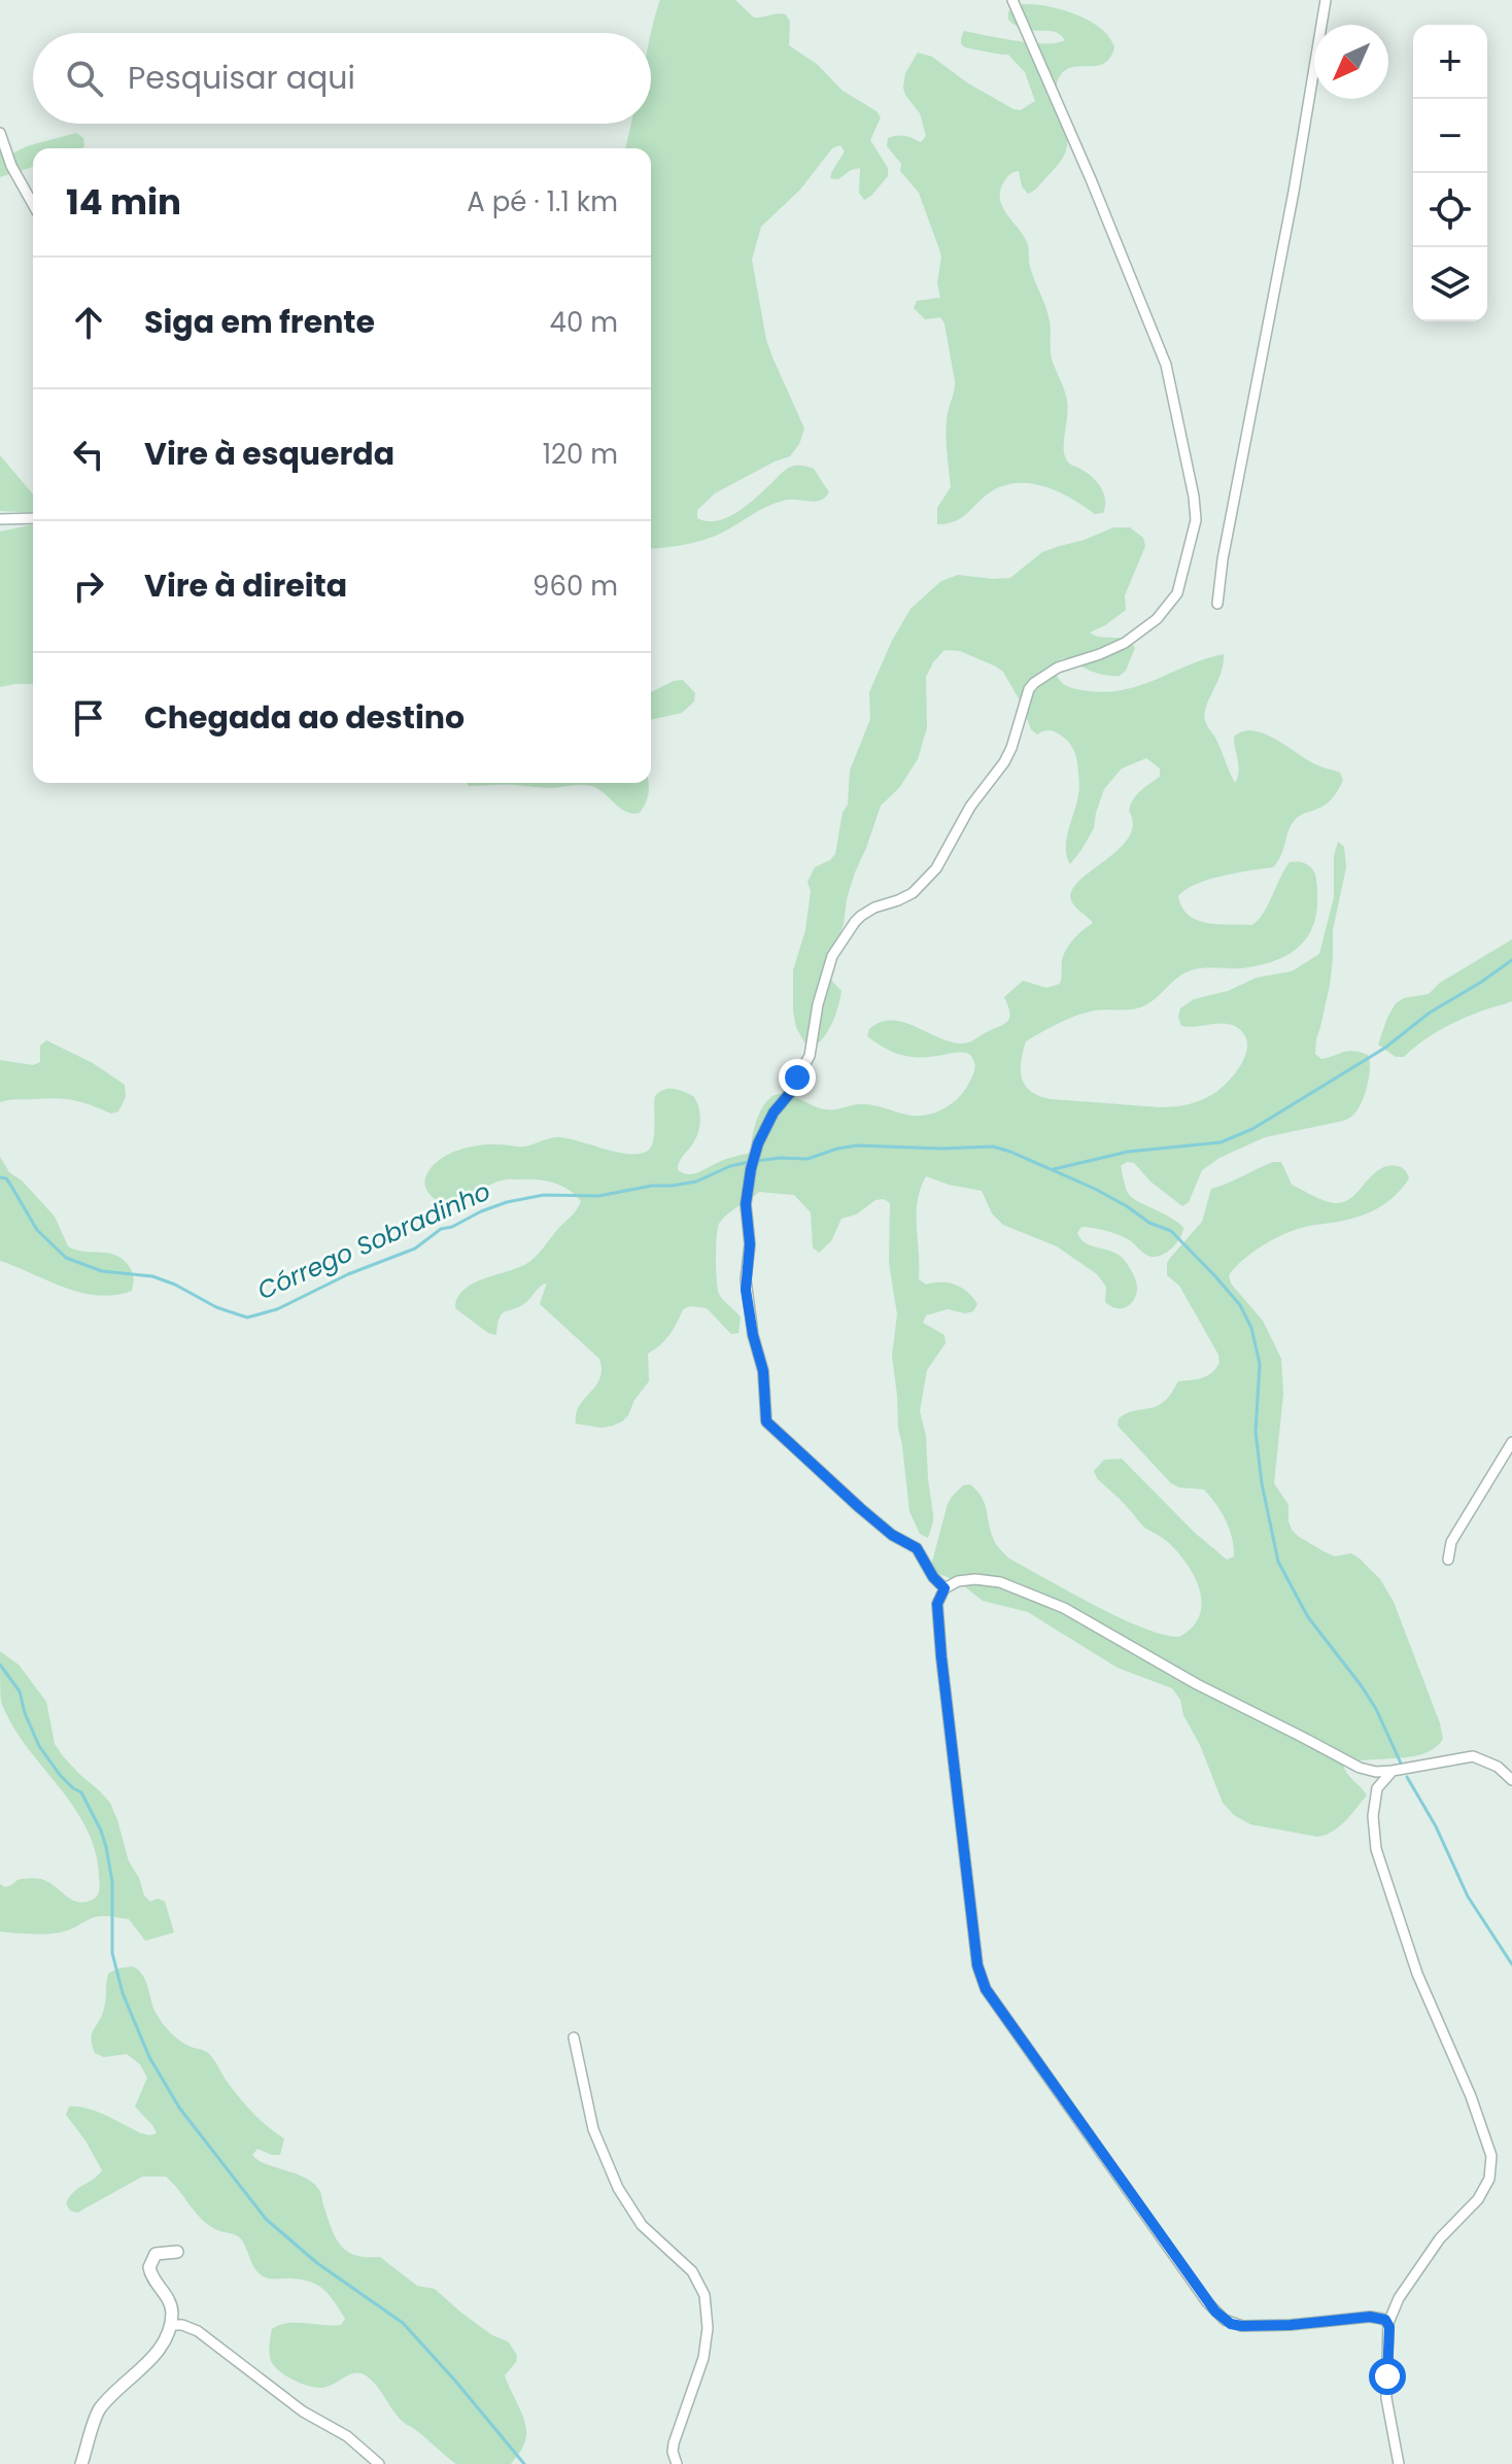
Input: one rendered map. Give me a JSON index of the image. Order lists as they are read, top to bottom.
{
  "water": ["Córrego Sobradinho"],
  "north": "bottom left",
  "page": {
    "map_buttons": ["+", "−"],
    "search": "Pesquisar aqui",
    "heading": ["14 min", "A pé · 1.1 km"],
    "list": [
      ["Siga em frente", "40 m"],
      ["Vire à esquerda", "120 m"],
      ["Vire à direita", "960 m"],
      "Chegada ao destino"
    ]
  }
}
